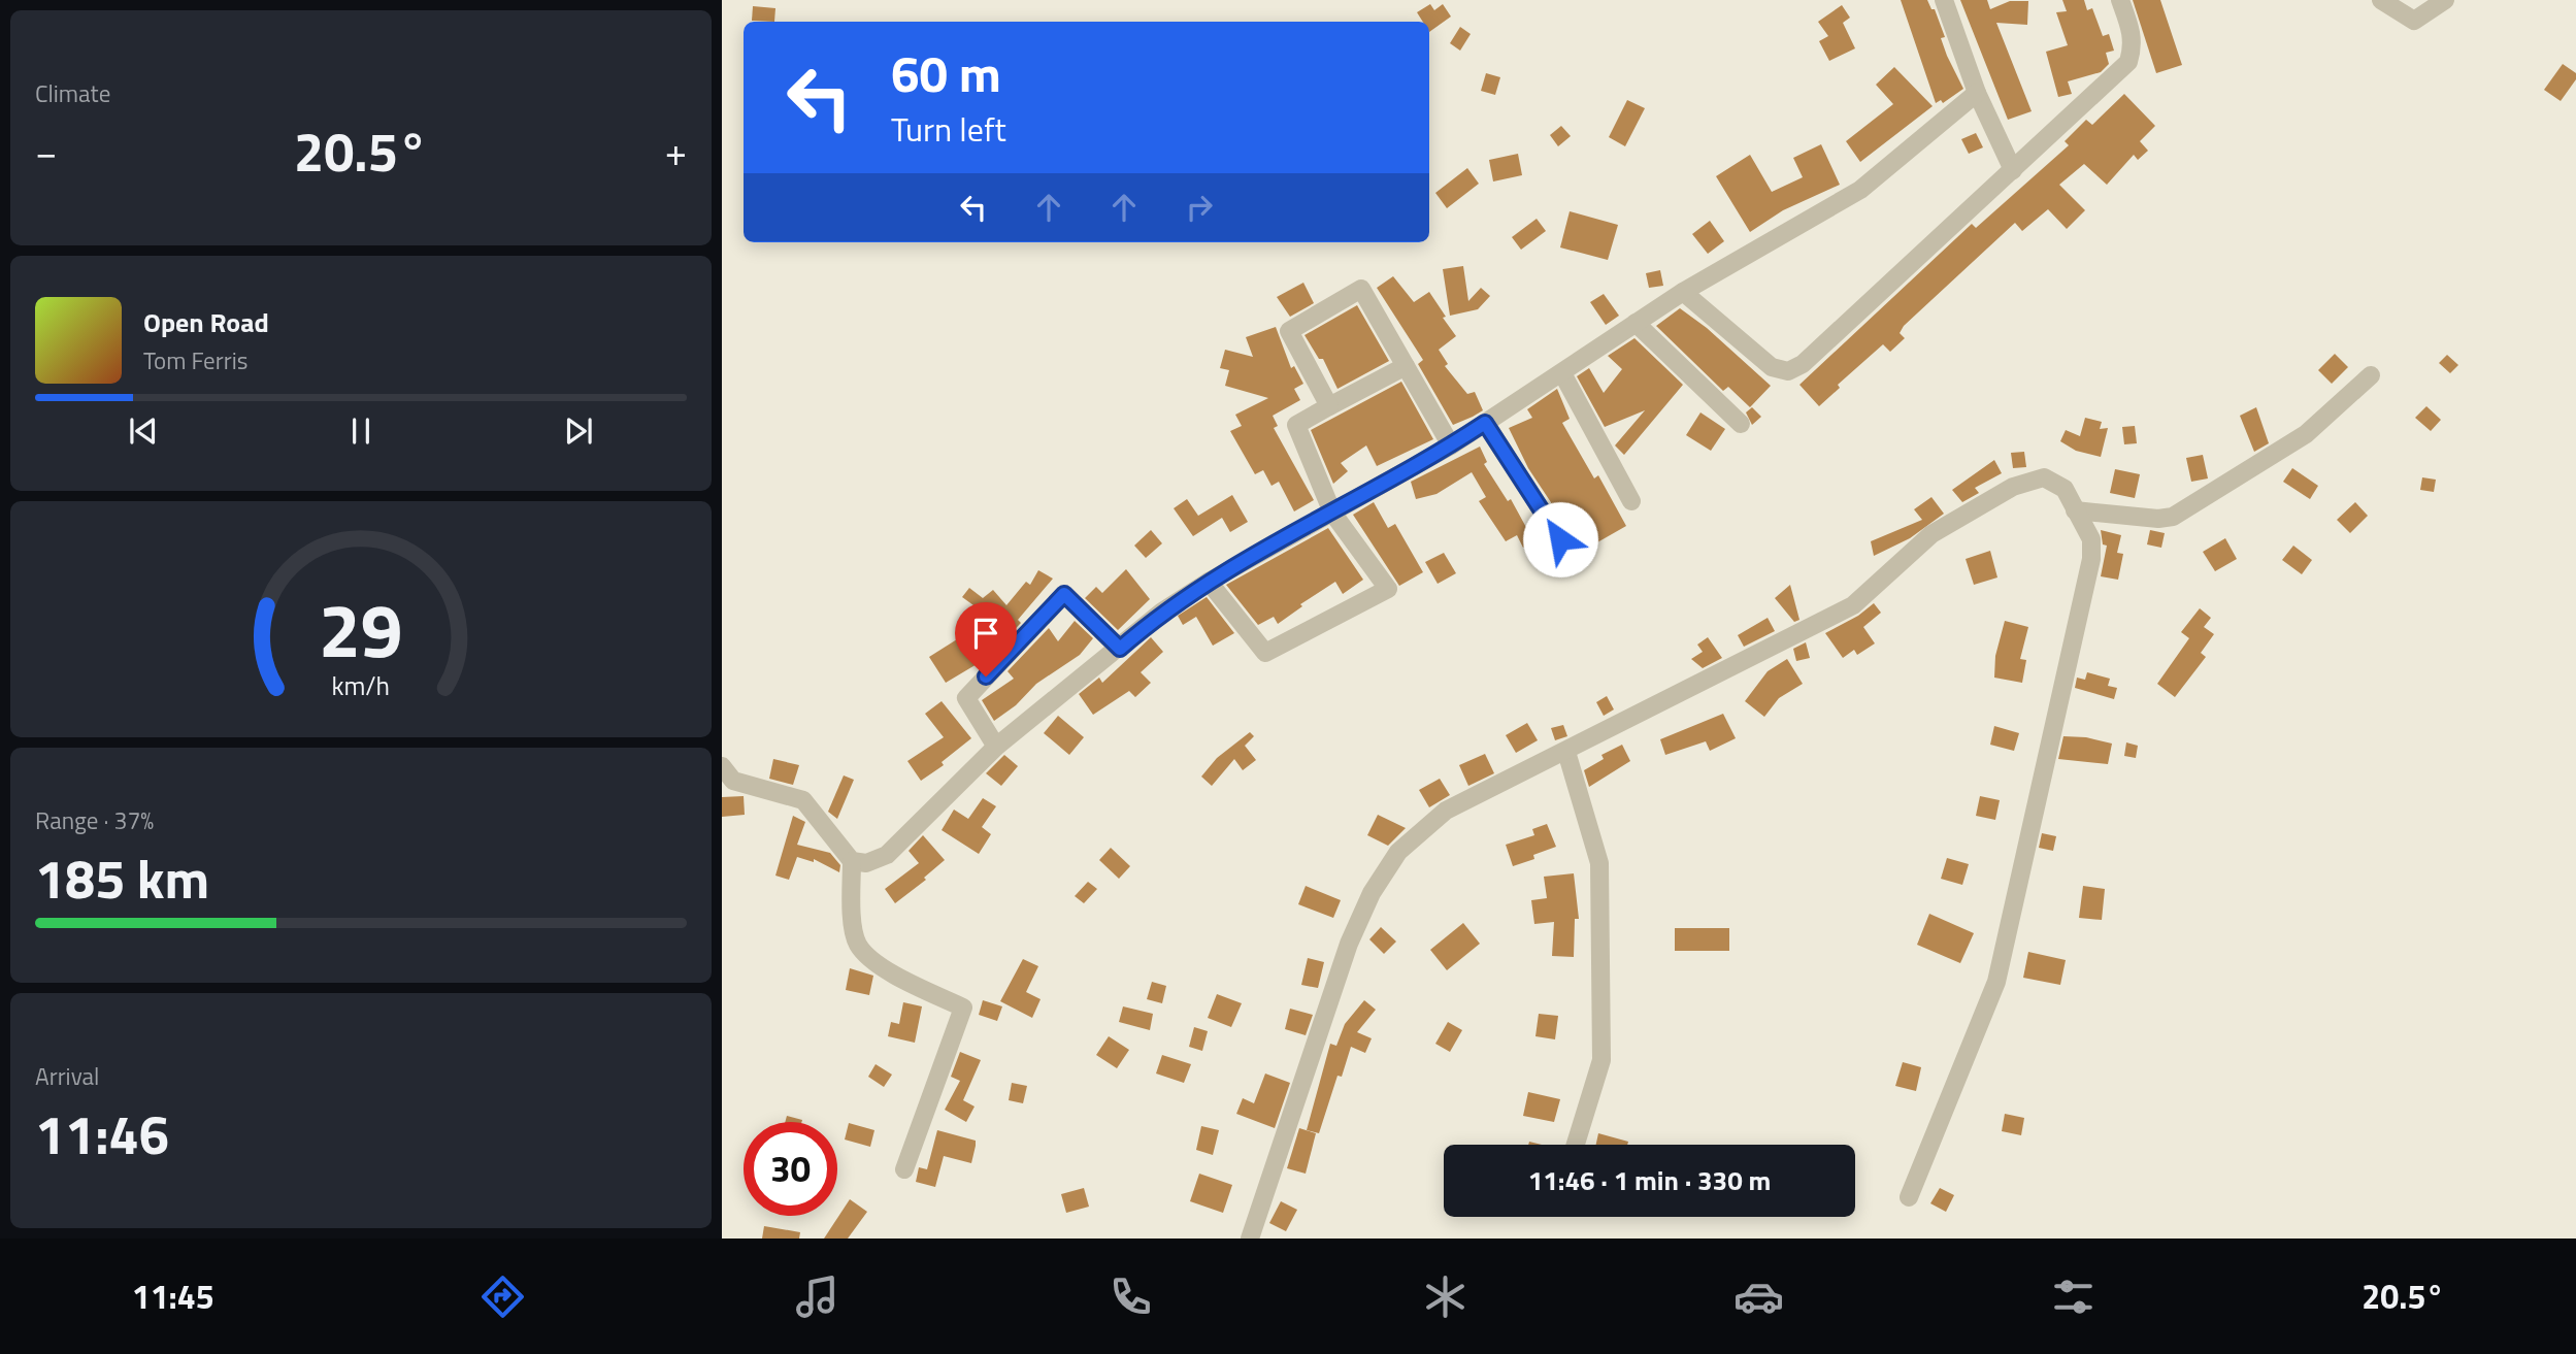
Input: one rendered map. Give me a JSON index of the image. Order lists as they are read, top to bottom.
{
  "page": {
    "tile": [
      "Climate",
      ["Range · 37%", "185 km"],
      ["Arrival", "11:46"]
    ],
    "turn": ["60 m", "Turn left"],
    "heat": ["−", "20.5°", "+"],
    "song": ["Open Road", "Tom Ferris"],
    "limit": "30",
    "trip": "11:46 · 1 min · 330 m",
    "tabs": ["11:45", "20.5°"],
    "gauge": ["29", "km/h"]
  }
}
